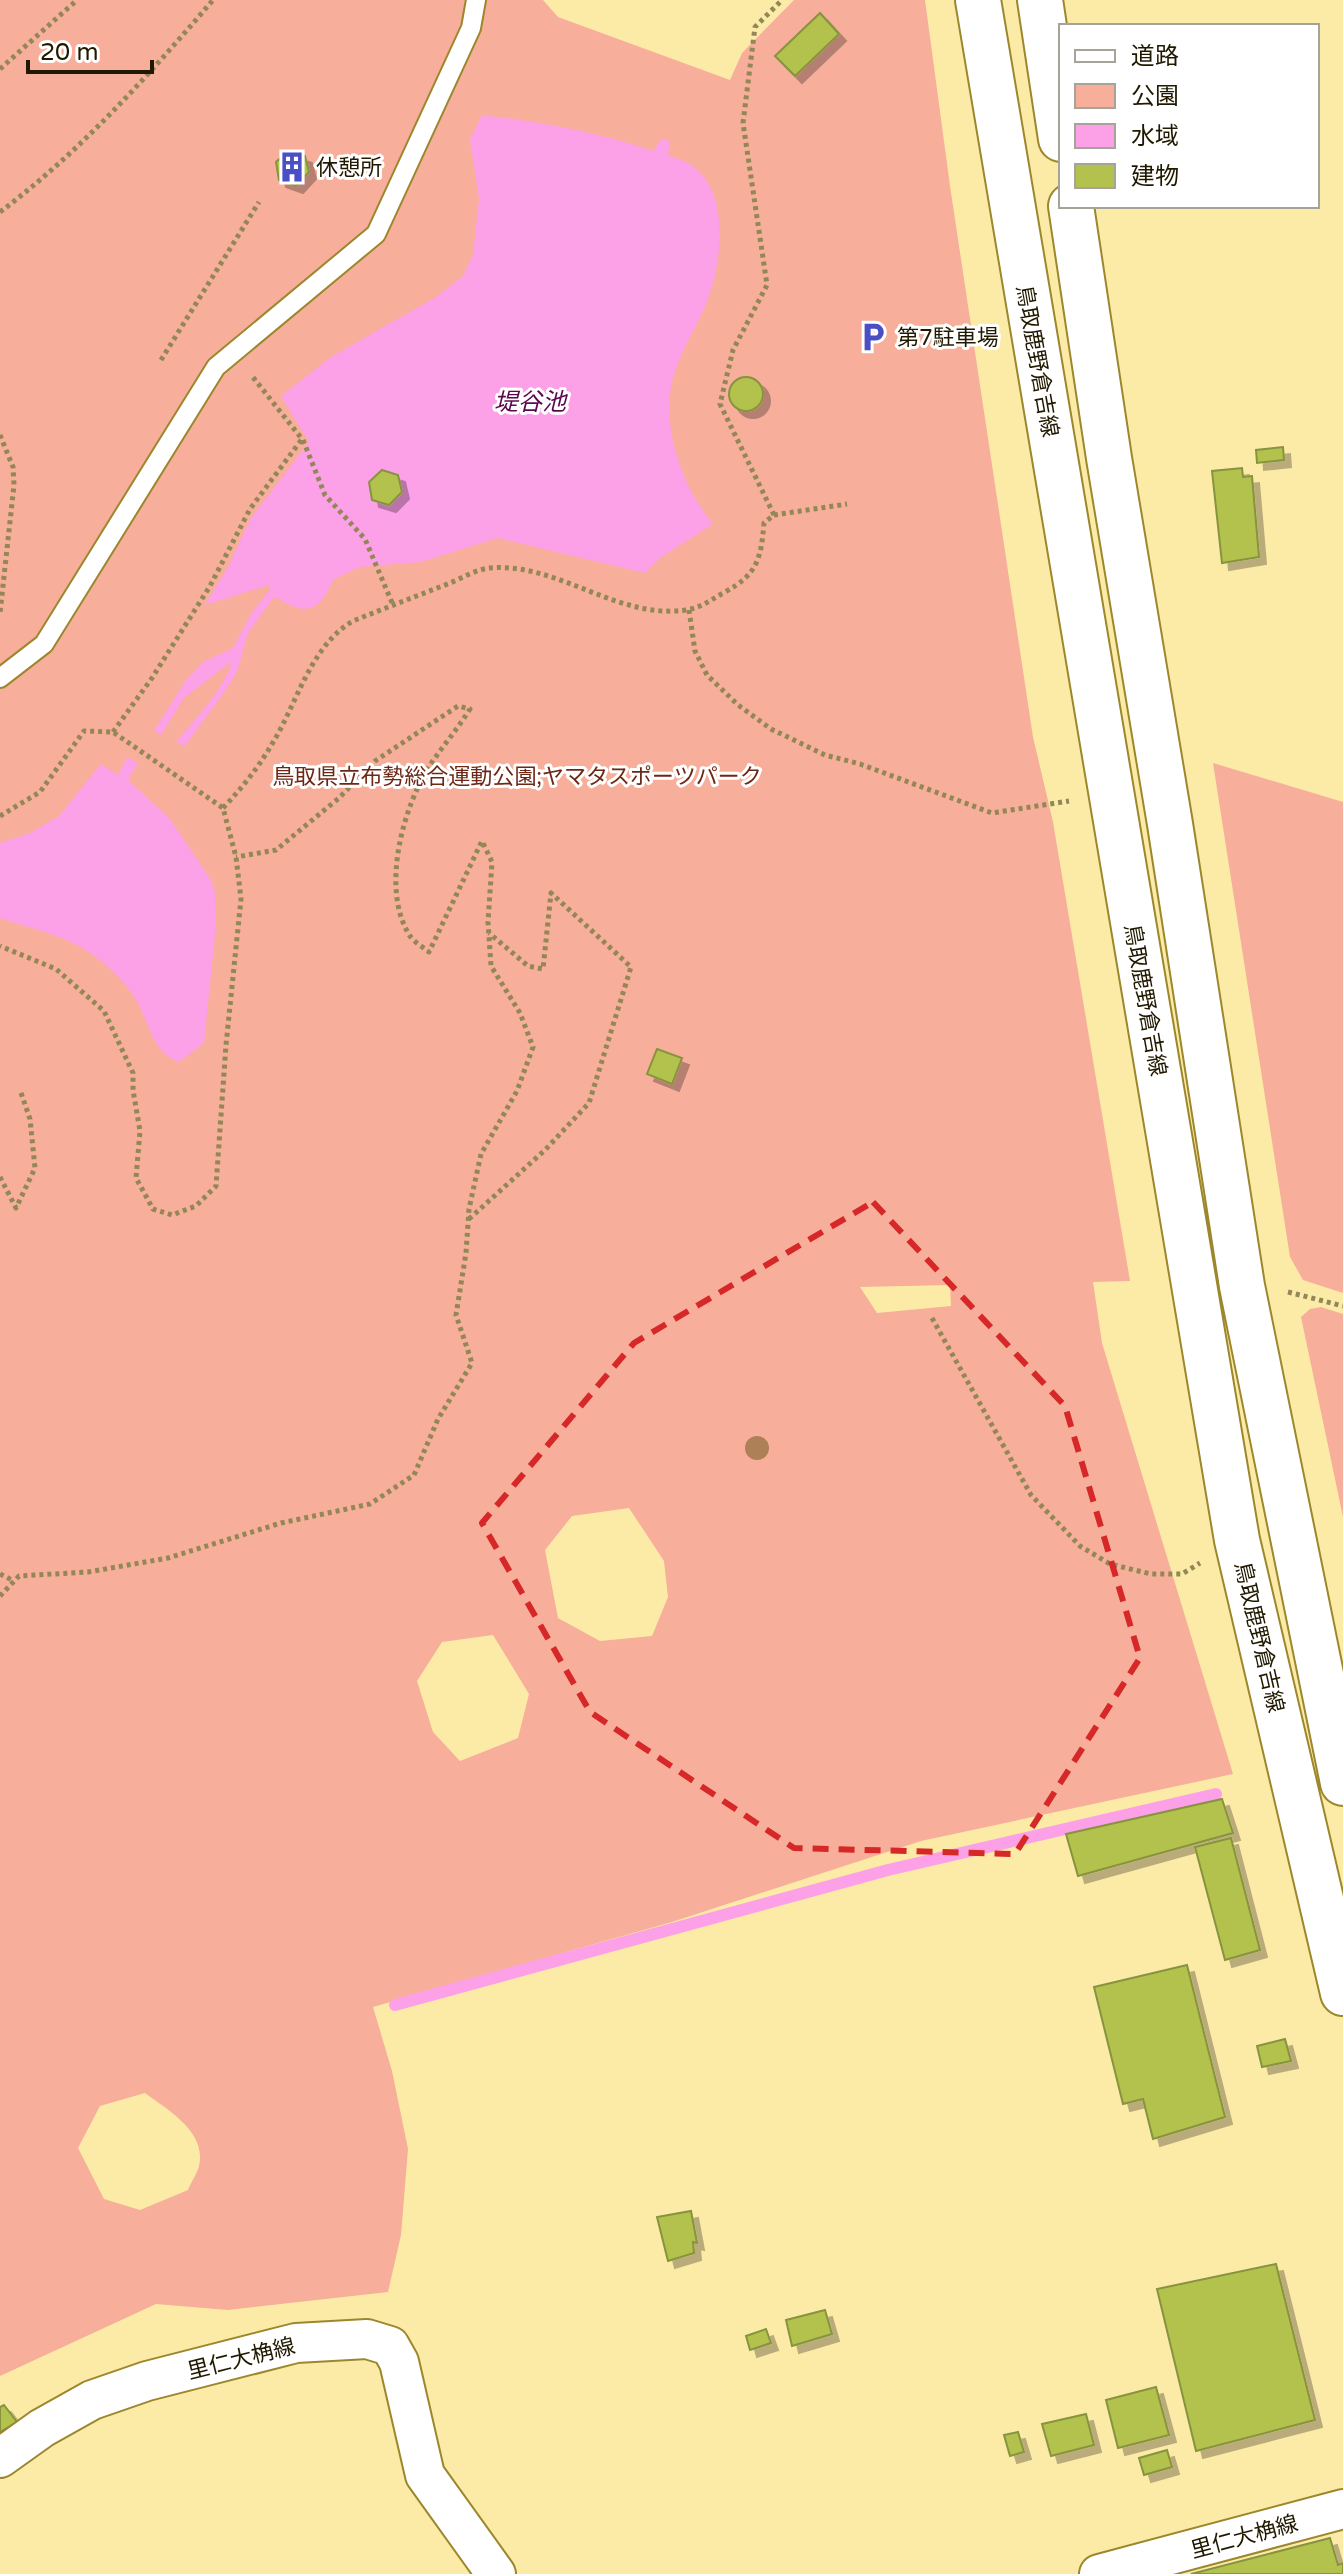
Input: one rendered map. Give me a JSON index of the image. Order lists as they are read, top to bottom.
{
  "streets": {
    "main road": ["鳥取鹿野倉吉線"],
    "street": ["里仁大桷線"]
  },
  "water": ["堤谷池"],
  "parks": ["鳥取県立布勢総合運動公園;ヤマタスポーツパーク"],
  "places": {
    "building": ["休憩所"],
    "parking": ["第7駐車場"]
  },
  "legend": [
    "道路",
    "公園",
    "水域",
    "建物"
  ],
  "scale_bar": "20 m"
}
